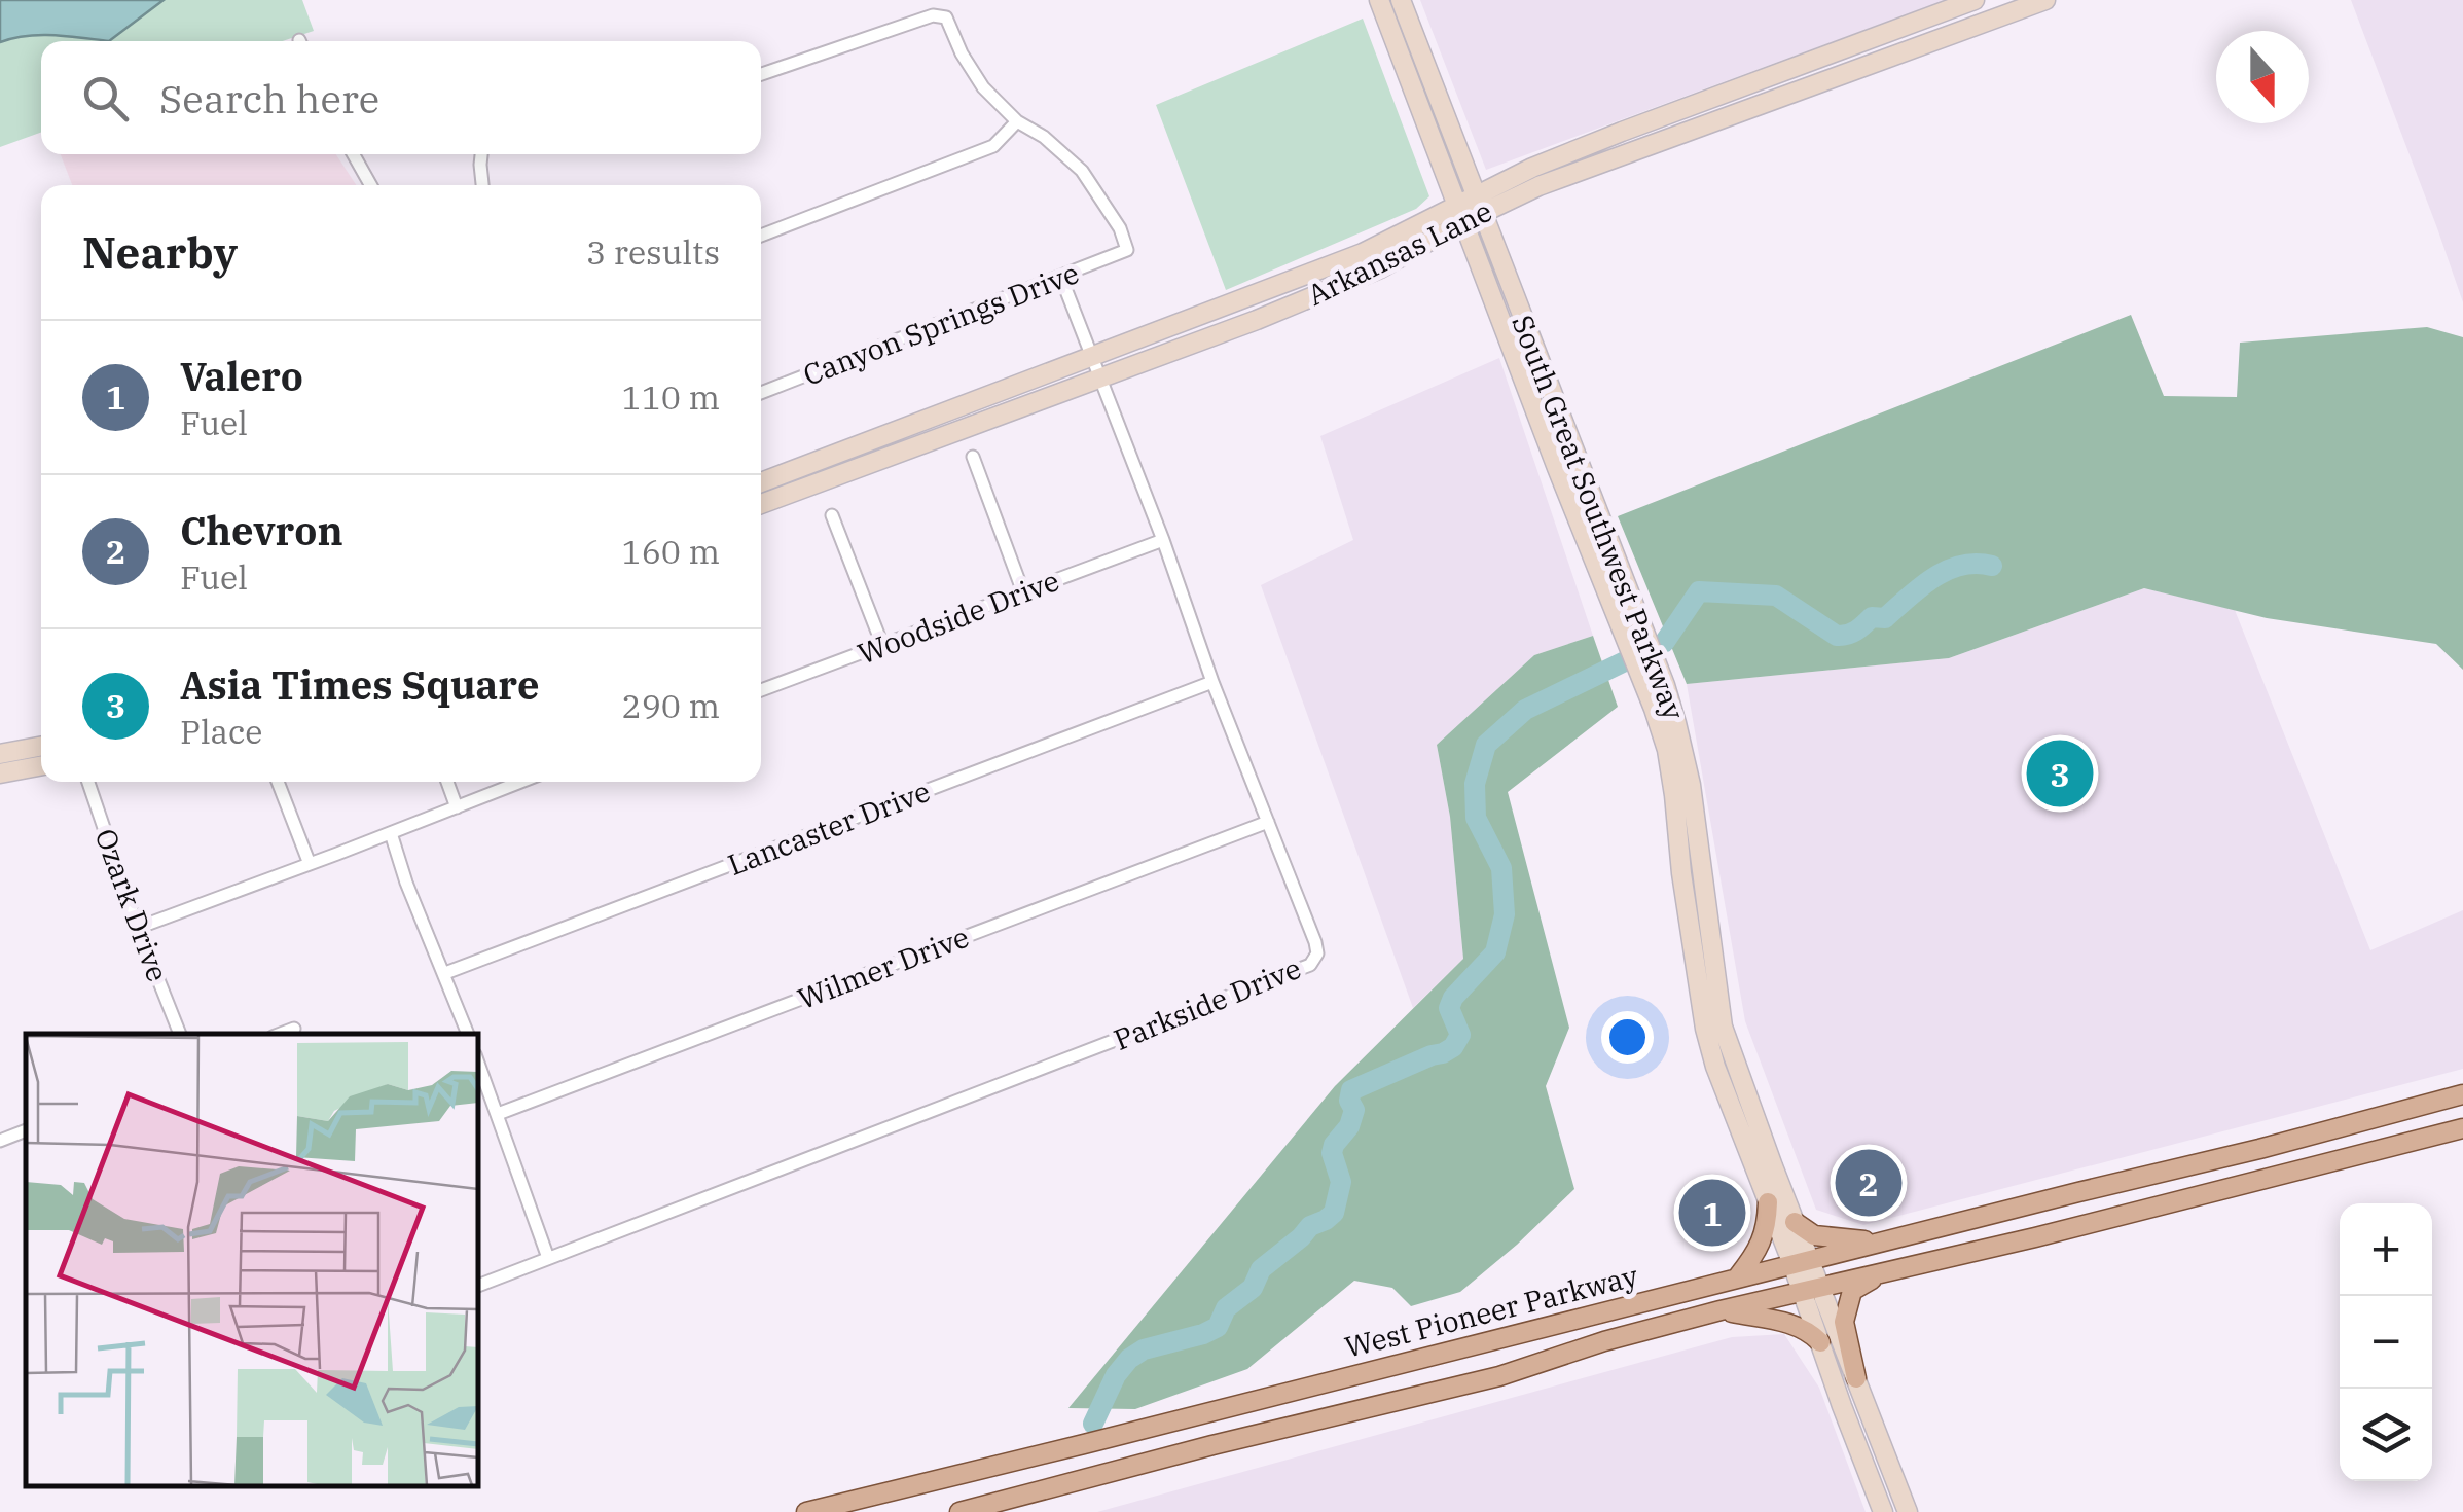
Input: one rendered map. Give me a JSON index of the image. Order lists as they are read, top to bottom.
{
  "streets": {
    "main road": ["Arkansas Lane", "South Great Southwest Parkway", "West Pioneer Parkway"],
    "street": [
      "Canyon Springs Drive",
      "Woodside Drive",
      "Lancaster Drive",
      "Ozark Drive",
      "Wilmer Drive",
      "Parkside Drive"
    ]
  },
  "crossings": [
    ["Arkansas Lane", "South Great Southwest Parkway"],
    ["Arkansas Lane", "Parkside Drive"],
    ["Canyon Springs Drive", "Parkside Drive"],
    ["South Great Southwest Parkway", "West Pioneer Parkway"],
    ["Woodside Drive", "Parkside Drive"],
    ["Lancaster Drive", "Parkside Drive"],
    ["Wilmer Drive", "Parkside Drive"]
  ],
  "north": "bottom",
  "page": {
    "search": "Search here",
    "heading": ["Nearby", "3 results"],
    "list": [
      {
        "mark": "1",
        "name": "Valero",
        "note": "Fuel",
        "value": "110 m"
      },
      {
        "mark": "2",
        "name": "Chevron",
        "note": "Fuel",
        "value": "160 m"
      },
      {
        "mark": "3",
        "name": "Asia Times Square",
        "note": "Place",
        "value": "290 m"
      }
    ],
    "pins": ["3", "2", "1"],
    "map_buttons": ["+", "−"]
  }
}
